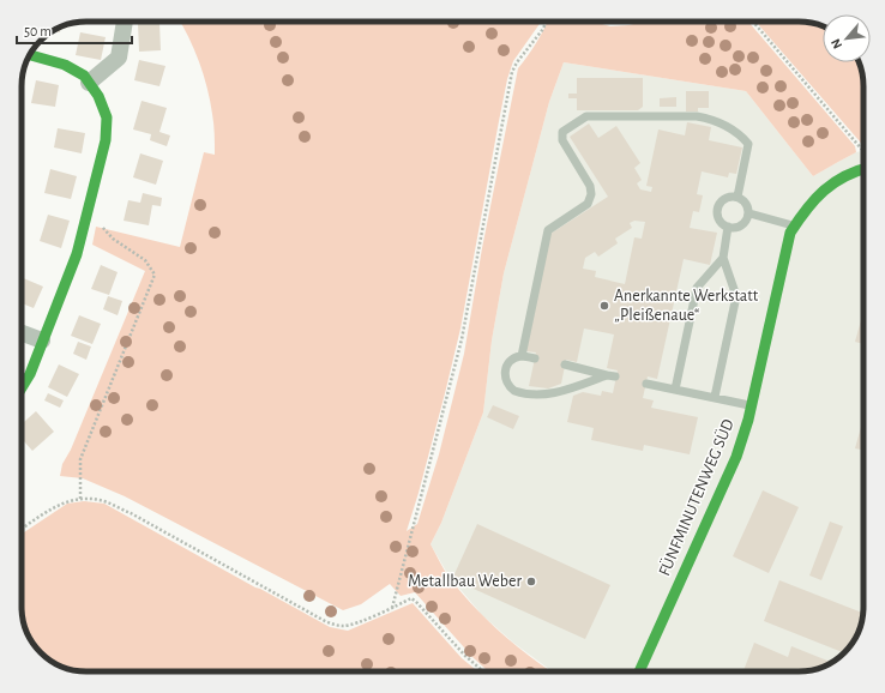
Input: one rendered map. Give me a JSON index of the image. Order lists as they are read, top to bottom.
{
  "streets": {
    "street": ["FÜNFMINUTENWEG SÜD"]
  },
  "places": ["Anerkannte Werkstatt „Pleißenaue“", "Metallbau Weber"],
  "scale_bar": "50 m",
  "north": "bottom left"
}
